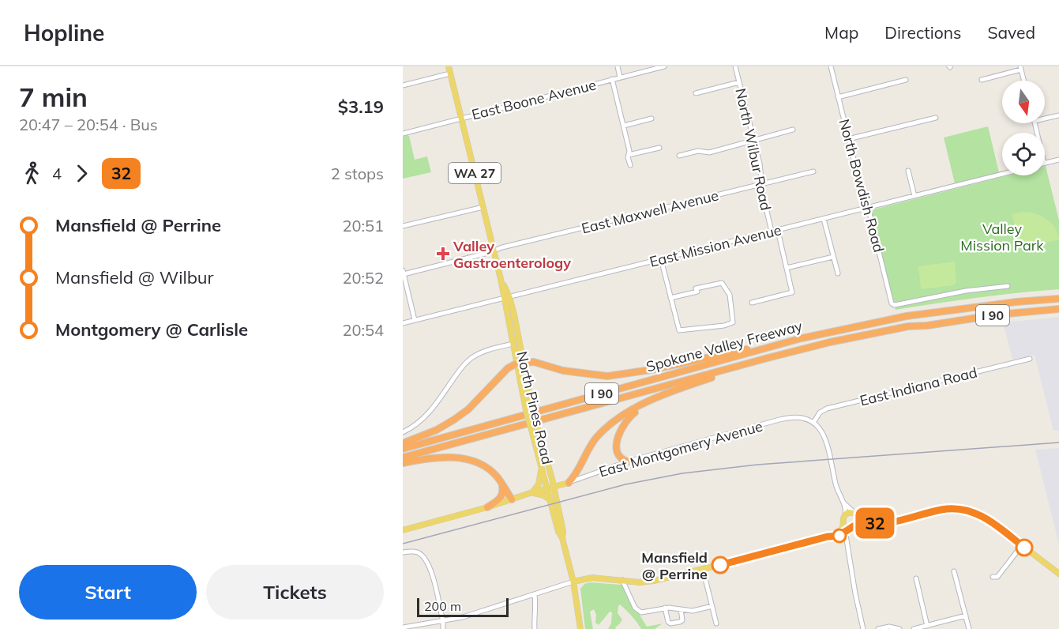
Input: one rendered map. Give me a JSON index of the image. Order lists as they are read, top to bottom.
{
  "streets": {
    "highway": ["I 90", "Spokane Valley Freeway"],
    "main road": ["WA 27", "North Pines Road", "East Montgomery Avenue"],
    "street": [
      "East Boone Avenue",
      "North Wilbur Road",
      "North Bowdish Road",
      "East Maxwell Avenue",
      "East Mission Avenue",
      "East Indiana Road"
    ]
  },
  "crossings": [
    ["East Boone Avenue", "North Pines Road"],
    ["North Wilbur Road", "East Maxwell Avenue"],
    ["North Wilbur Road", "East Mission Avenue"],
    ["North Bowdish Road", "East Mission Avenue"],
    ["East Maxwell Avenue", "North Pines Road"],
    ["East Mission Avenue", "North Pines Road"],
    ["East Indiana Road", "East Montgomery Avenue"],
    ["North Pines Road", "East Montgomery Avenue"]
  ],
  "parks": ["Valley Mission Park"],
  "places": {
    "health": ["Valley Gastroenterology"],
    "other": ["Mansfield @ Perrine"]
  },
  "lines": ["bus line 32"],
  "scale_bar": "200 m",
  "north": "bottom",
  "page": {
    "header": "Hopline",
    "nav": ["Map", "Directions", "Saved"],
    "heading": ["7 min", "20:47 – 20:54 · Bus", "$3.19"],
    "on_map": "32",
    "legs": ["4", "32", "2 stops"],
    "list": [
      {
        "name": "Mansfield @ Perrine",
        "value": "20:51"
      },
      {
        "name": "Mansfield @ Wilbur",
        "value": "20:52"
      },
      {
        "name": "Montgomery @ Carlisle",
        "value": "20:54"
      }
    ],
    "buttons": ["Start", "Tickets"],
    "scale": "200 m"
  }
}
